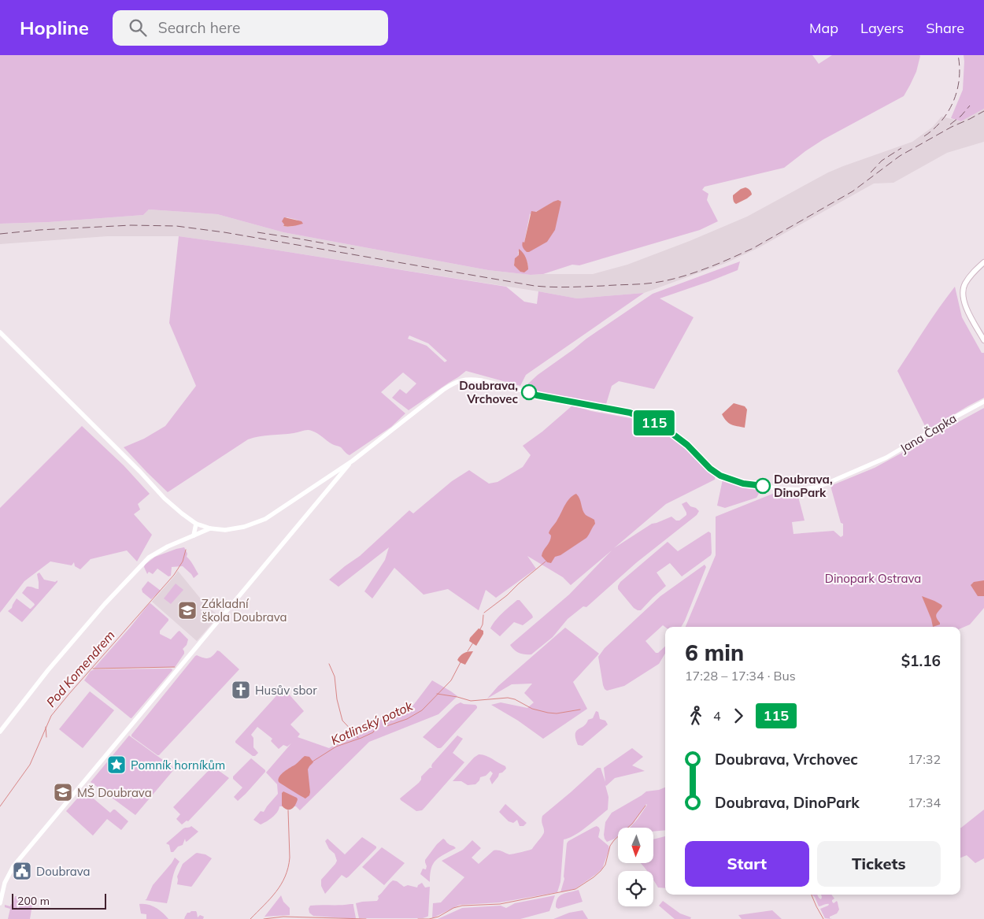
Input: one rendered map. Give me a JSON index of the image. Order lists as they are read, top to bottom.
{
  "streets": {
    "street": ["Jana Čapka"]
  },
  "water": ["Pod Komendrem", "Kotlinský potok"],
  "parks": ["Dinopark Ostrava"],
  "places": {
    "other": ["Doubrava, Vrchovec", "Doubrava, DinoPark"],
    "school or university": ["Základní škola Doubrava", "MŠ Doubrava"],
    "church": ["Husův sbor"],
    "place": ["Pomník horníkům"],
    "public building": ["Doubrava"]
  },
  "lines": ["bus line 115"],
  "scale_bar": "200 m",
  "north": "bottom",
  "page": {
    "header": "Hopline",
    "search": "Search here",
    "nav": ["Map", "Layers", "Share"],
    "on_map": "115",
    "heading": ["6 min", "17:28 – 17:34 · Bus", "$1.16"],
    "legs": ["4", "115"],
    "list": [
      {
        "name": "Doubrava, Vrchovec",
        "value": "17:32"
      },
      {
        "name": "Doubrava, DinoPark",
        "value": "17:34"
      }
    ],
    "buttons": ["Start", "Tickets"],
    "scale": "200 m"
  }
}
